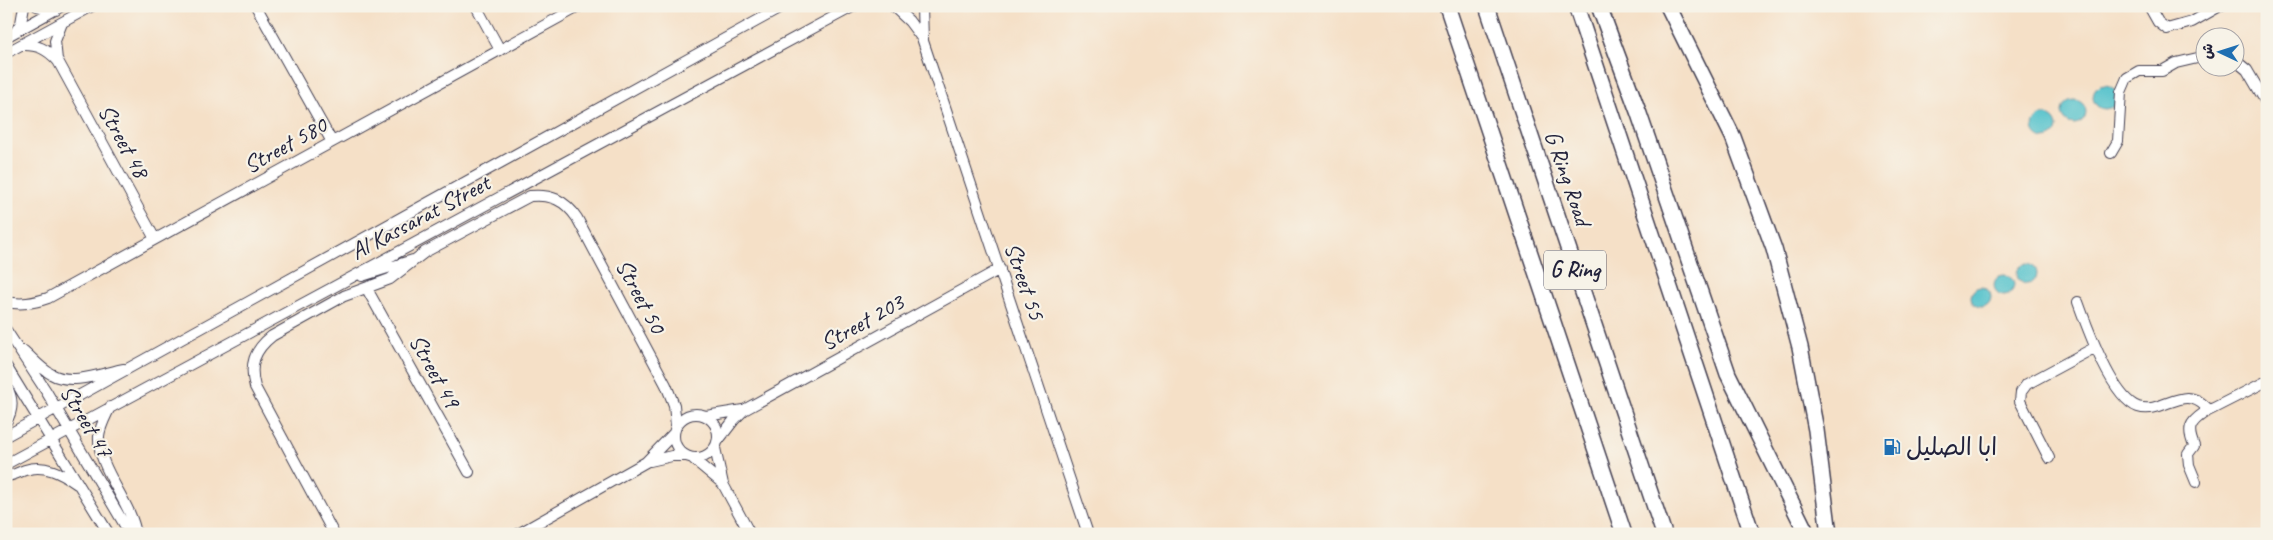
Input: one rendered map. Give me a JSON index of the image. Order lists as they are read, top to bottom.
{
  "streets": {
    "highway": ["G Ring Road", "G Ring"],
    "street": [
      "Street 48",
      "Street 580",
      "Al Kassarat Street",
      "Street 55",
      "Street 50",
      "Street 203",
      "Street 49",
      "Street 47"
    ]
  },
  "crossings": [
    ["Street 48", "Street 580"],
    ["Al Kassarat Street", "Street 50"],
    ["Al Kassarat Street", "Street 49"],
    ["Al Kassarat Street", "Street 47"],
    ["Street 55", "Street 203"],
    ["Street 50", "Street 203"]
  ],
  "places": {
    "fuel station": ["ابا الصليل"]
  },
  "north": "left"
}
